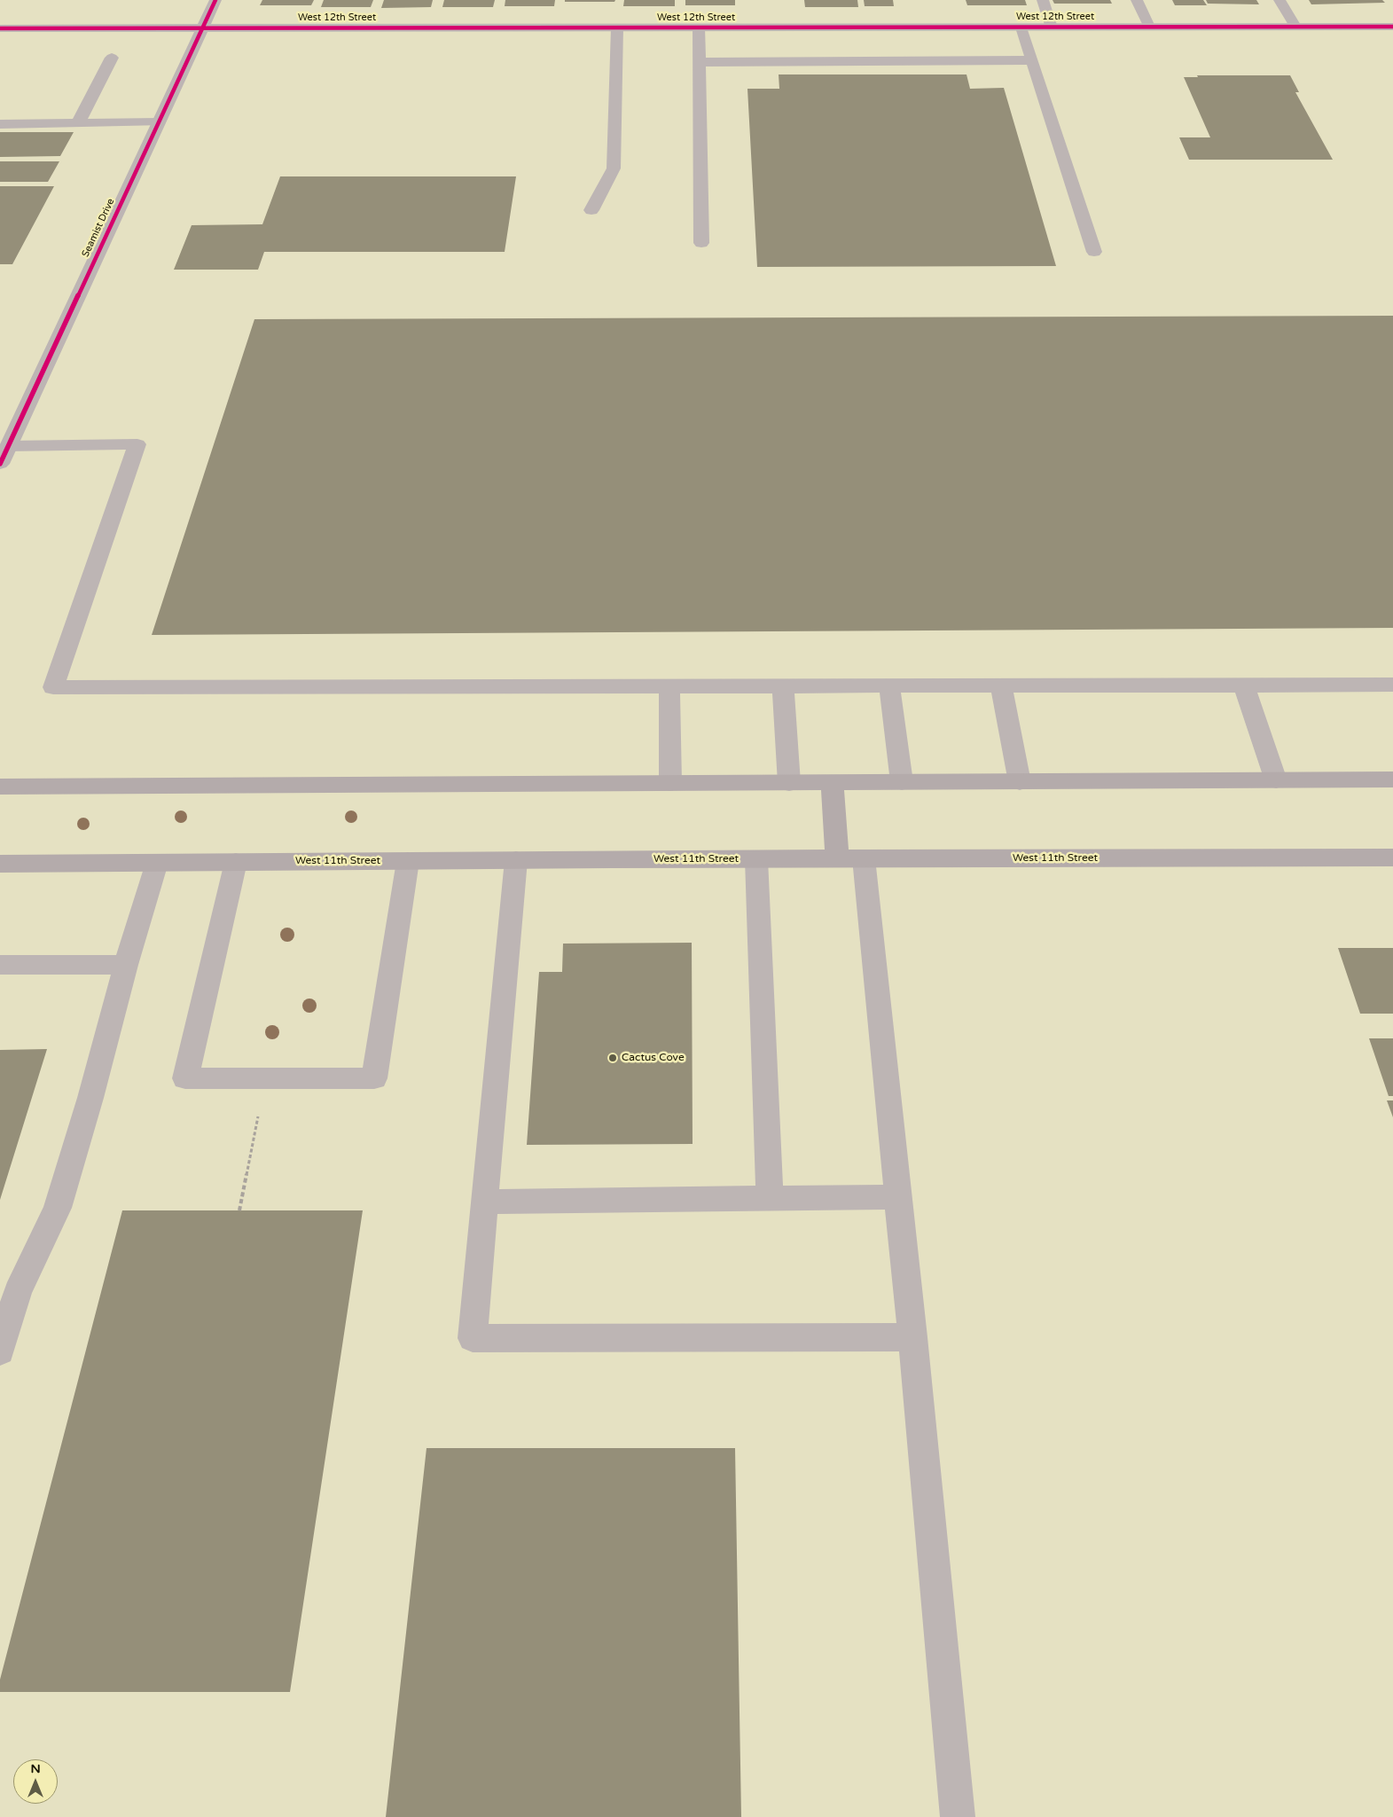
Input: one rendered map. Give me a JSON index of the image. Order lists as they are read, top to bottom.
{
  "streets": {
    "main road": ["West 11th Street"],
    "street": ["West 12th Street", "Seamist Drive"]
  },
  "crossings": [
    ["West 12th Street", "Seamist Drive"]
  ],
  "places": ["Cactus Cove"],
  "north": "top"
}
